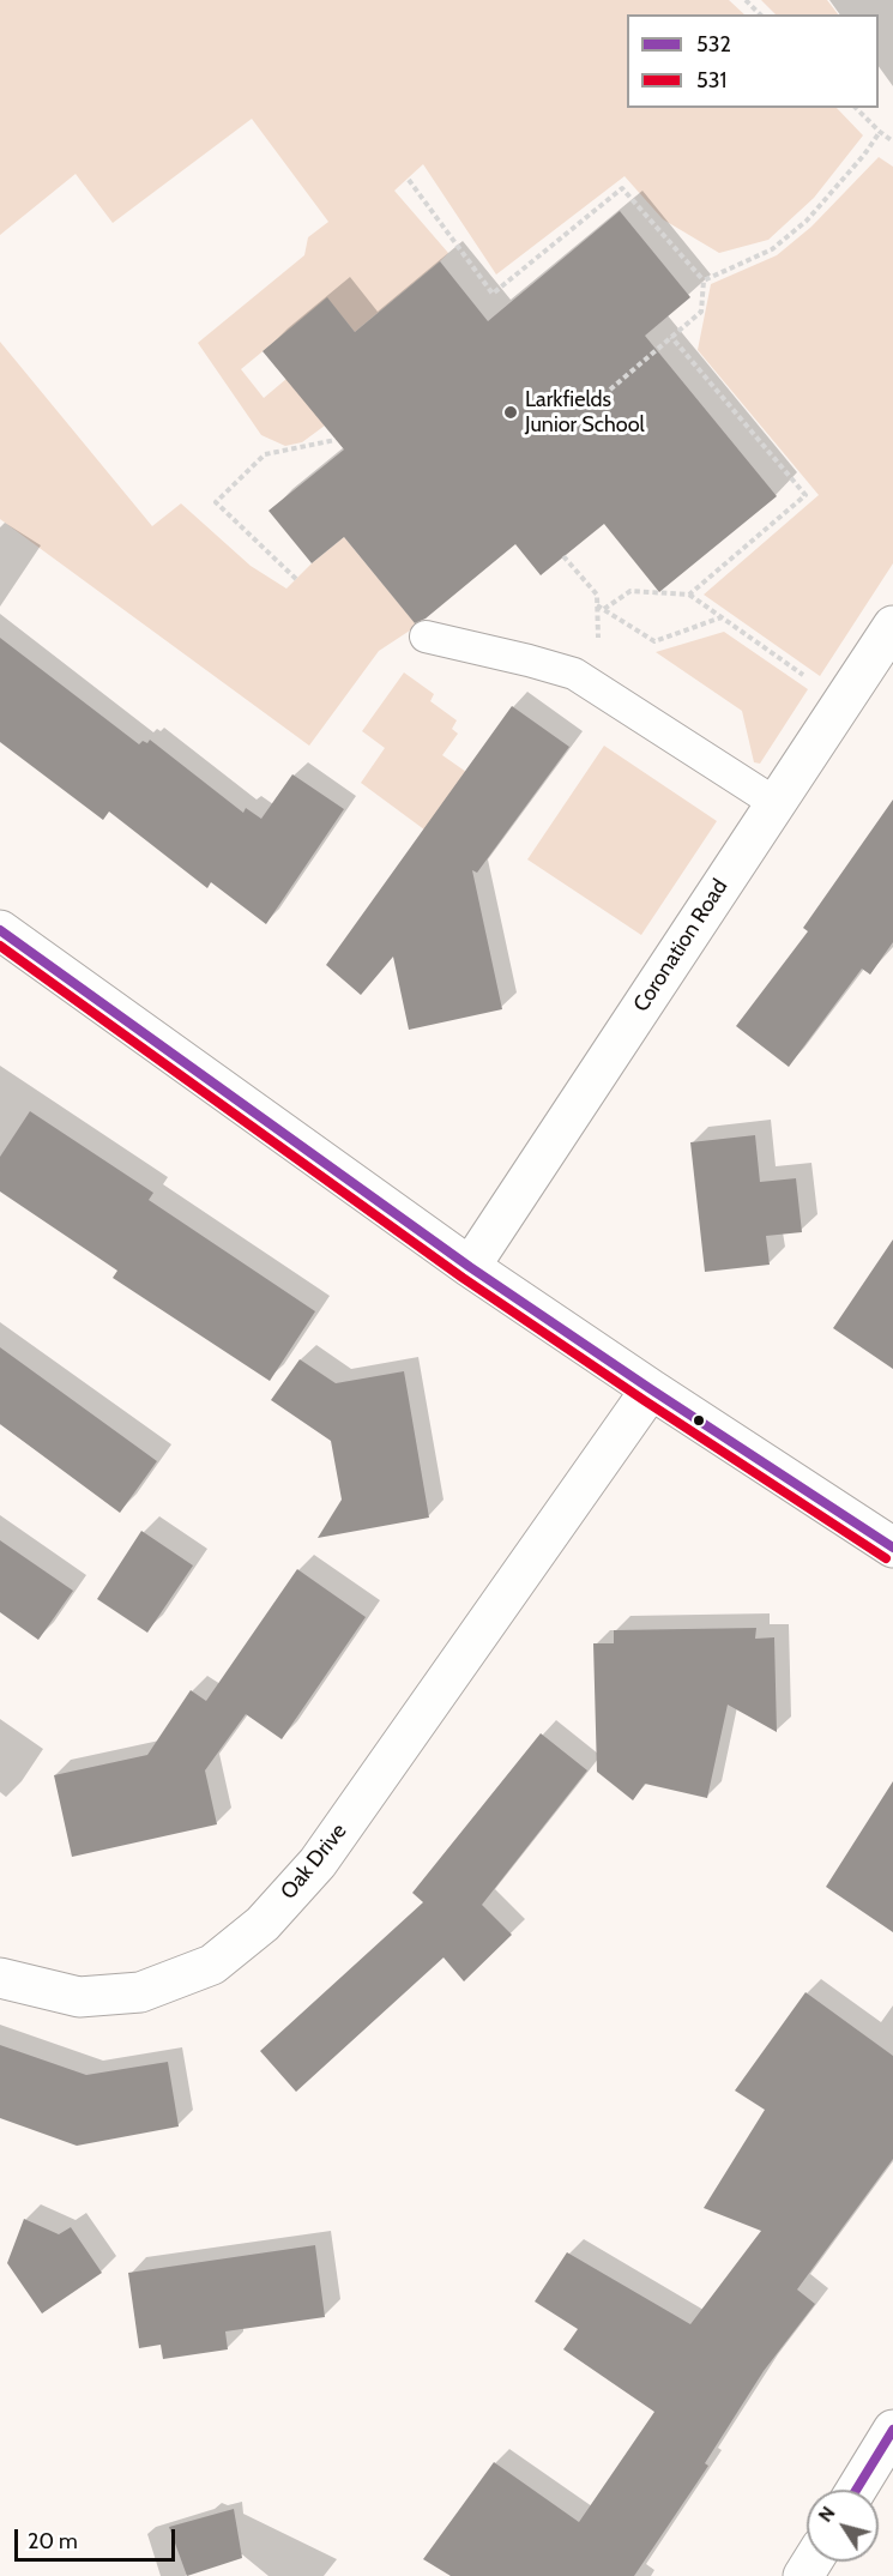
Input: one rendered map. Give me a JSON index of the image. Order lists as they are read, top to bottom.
{
  "streets": {
    "street": ["Coronation Road", "Oak Drive"]
  },
  "places": ["Larkfields Junior School"],
  "lines": ["transit line 532", "transit line 531"],
  "legend": ["532", "531"],
  "scale_bar": "20 m",
  "north": "top left"
}
